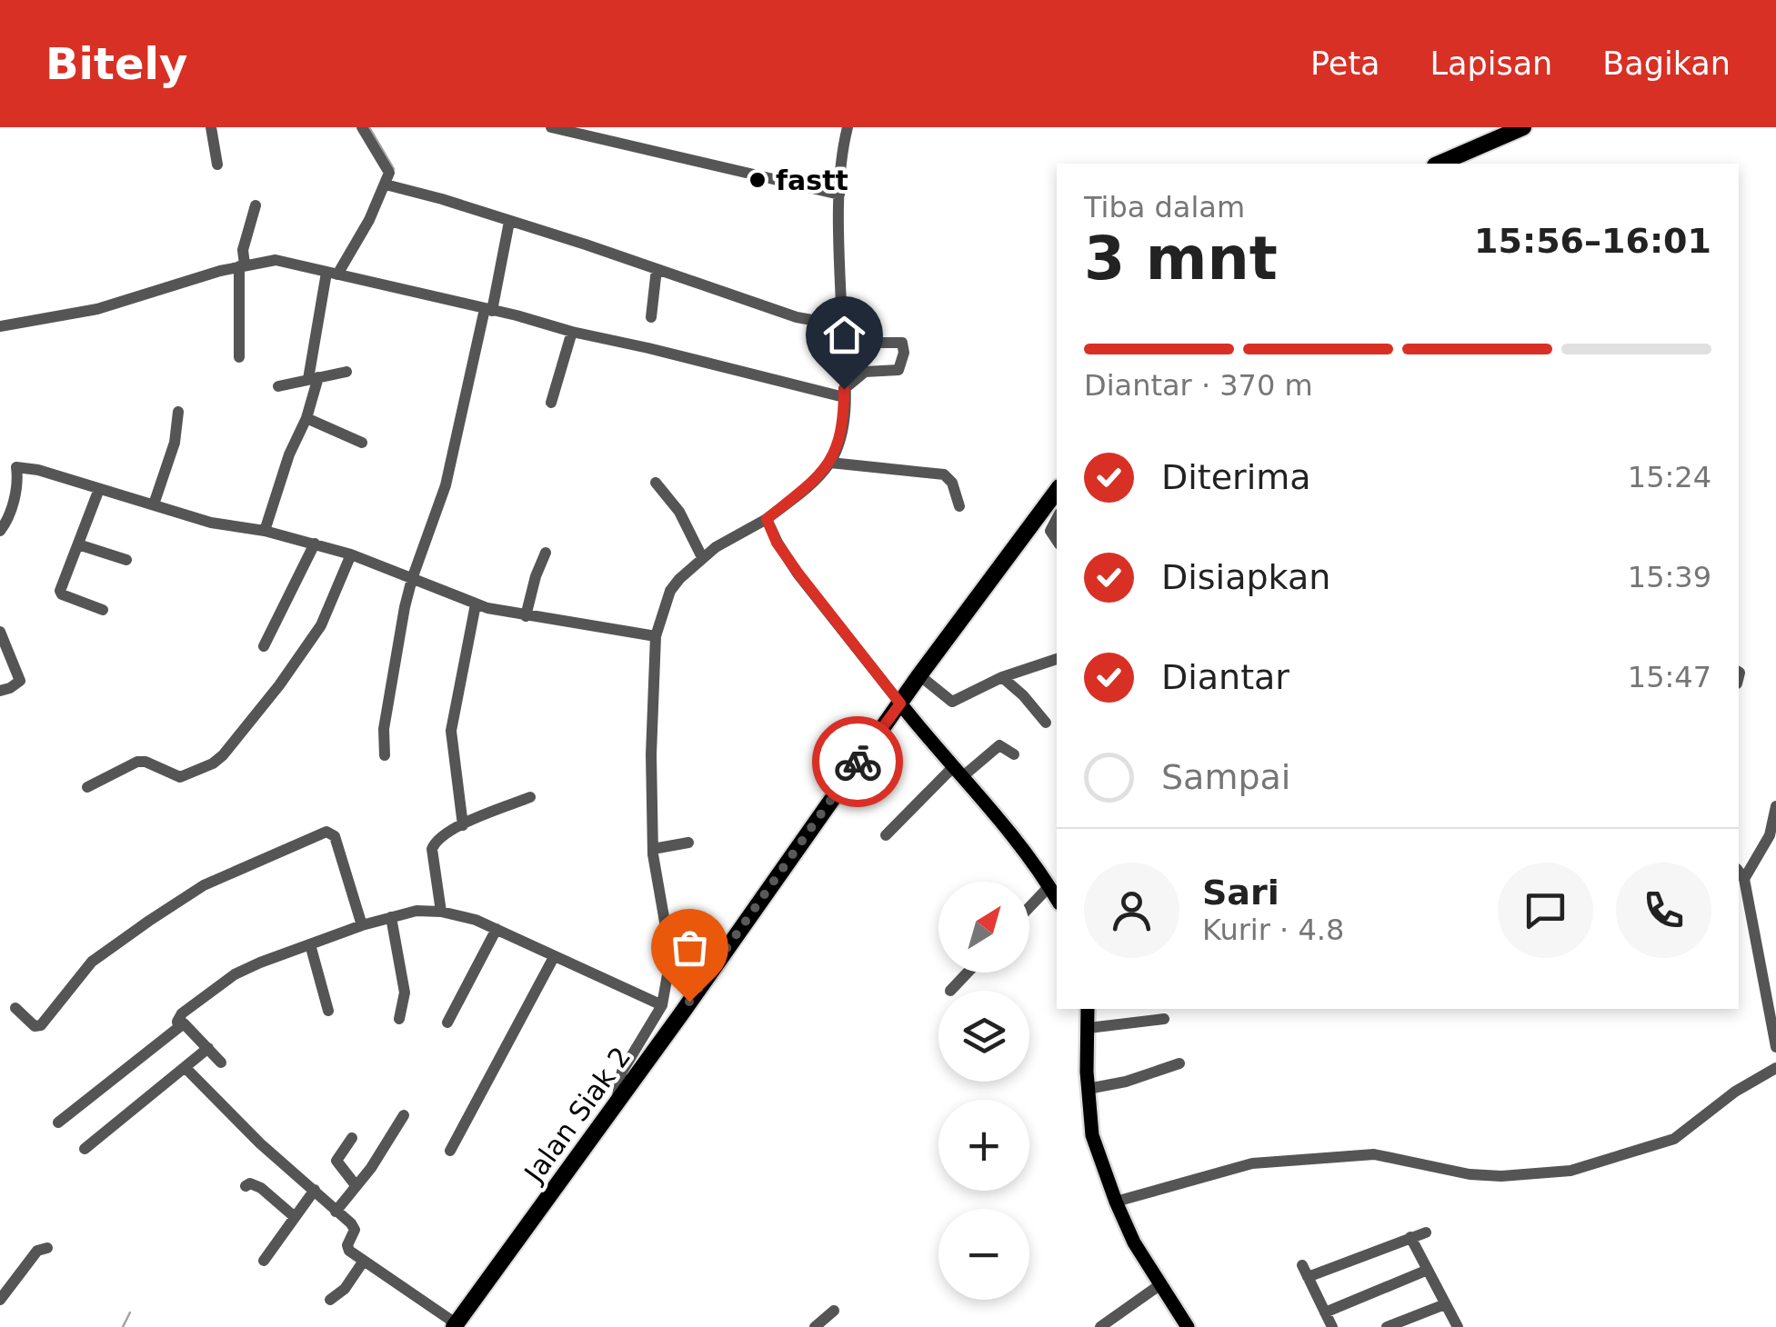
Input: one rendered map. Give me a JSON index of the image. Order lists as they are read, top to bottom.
{
  "streets": {
    "highway": ["Jalan Siak 2"]
  },
  "places": ["fastt"],
  "north": "top right",
  "page": {
    "header": "Bitely",
    "nav": ["Peta", "Lapisan", "Bagikan"],
    "heading": ["3 mnt", "Tiba dalam", "15:56–16:01"],
    "panel": ["Sari", "Kurir · 4.8"],
    "bar": "Diantar · 370 m",
    "list": [
      ["Diterima", "15:24"],
      ["Disiapkan", "15:39"],
      ["Diantar", "15:47"],
      "Sampai"
    ],
    "map_buttons": ["+", "−"]
  }
}
